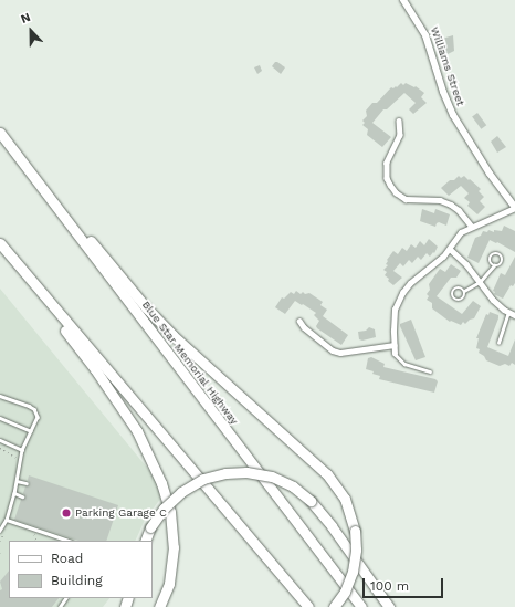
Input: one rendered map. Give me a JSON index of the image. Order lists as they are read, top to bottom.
{
  "streets": {
    "highway": ["Blue Star Memorial Highway"],
    "street": ["Williams Street"]
  },
  "places": ["Parking Garage C"],
  "legend": ["Road", "Building"],
  "scale_bar": "100 m",
  "north": "top"
}
